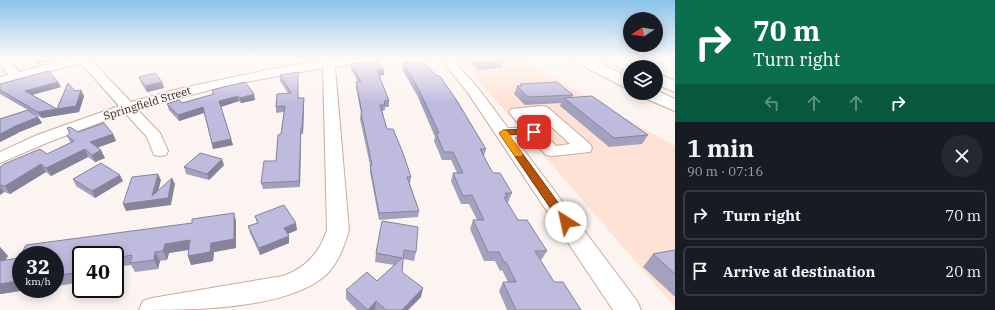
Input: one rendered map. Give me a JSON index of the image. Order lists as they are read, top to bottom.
{
  "streets": {
    "street": ["Springfield Street"]
  },
  "north": "left",
  "page": {
    "turn": ["70 m", "Turn right"],
    "heading": ["1 min", "90 m · 07:16"],
    "list": [
      {
        "name": "Turn right",
        "value": "70 m"
      },
      {
        "name": "Arrive at destination",
        "value": "20 m"
      }
    ],
    "speed": "32 km/h",
    "limit": "40"
  }
}
